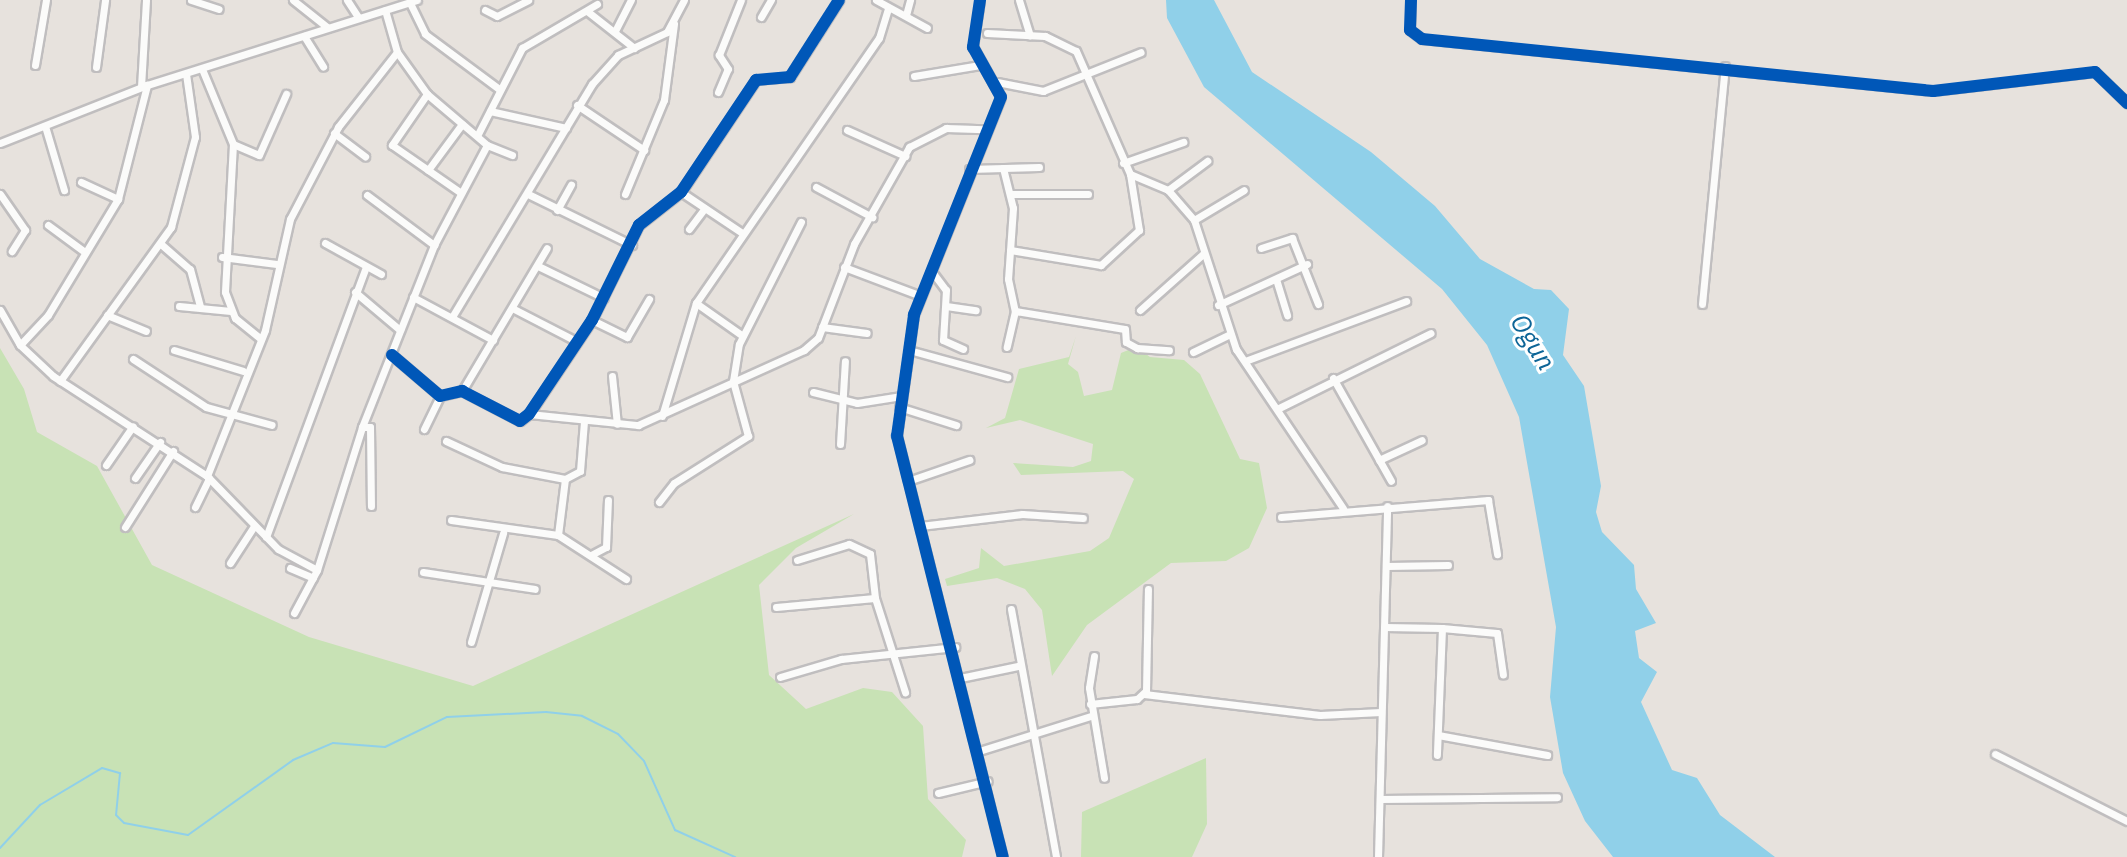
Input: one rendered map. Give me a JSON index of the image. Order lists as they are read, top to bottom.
{
  "water": ["Ogun"]
}
